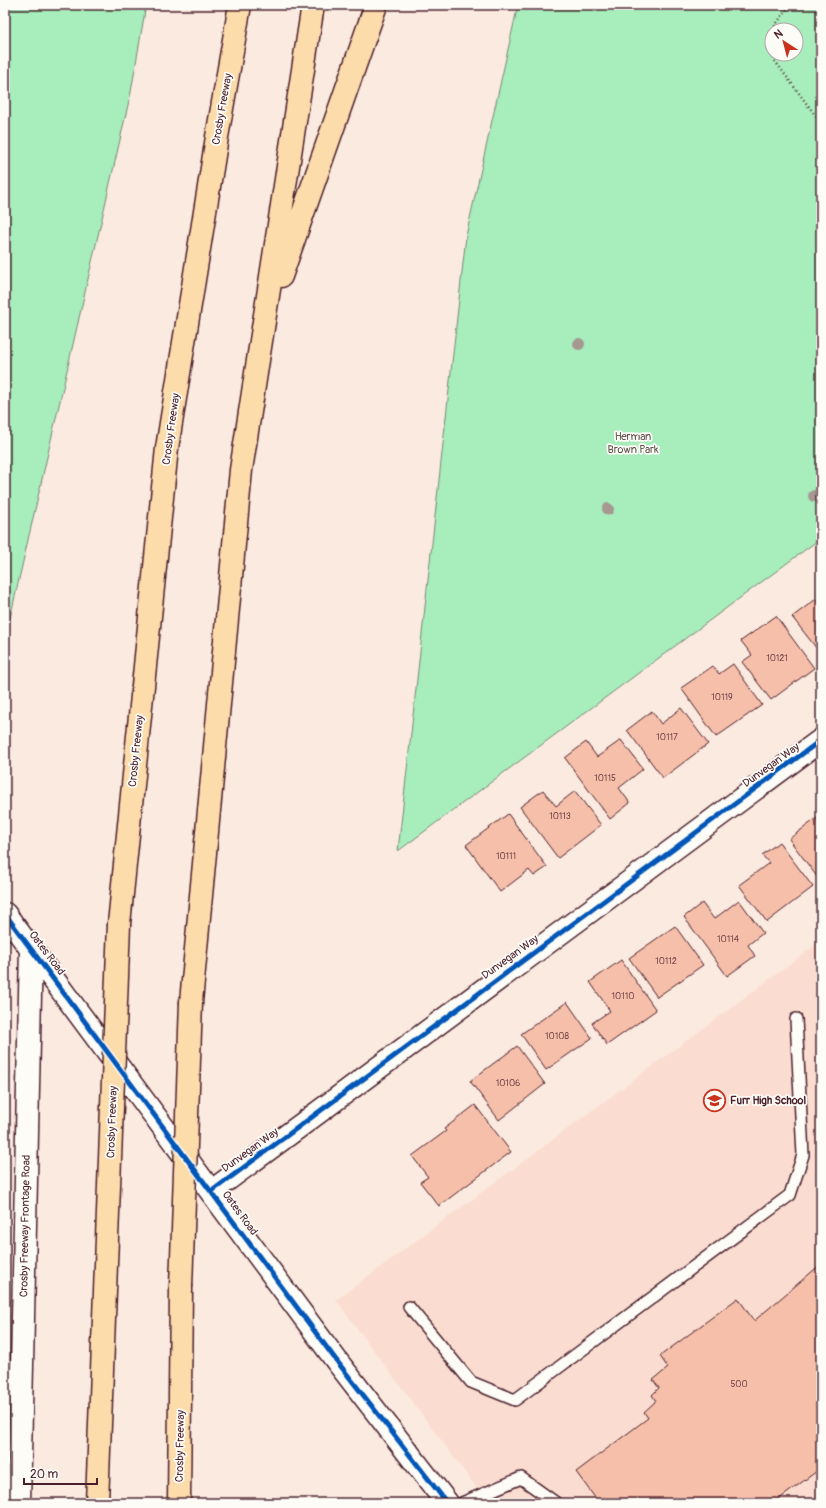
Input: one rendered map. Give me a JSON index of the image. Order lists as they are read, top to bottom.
{
  "streets": {
    "highway": ["Crosby Freeway"],
    "street": ["Dunvegan Way", "Oates Road", "Crosby Freeway Frontage Road"]
  },
  "crossings": [
    ["Dunvegan Way", "Oates Road"],
    ["Oates Road", "Crosby Freeway Frontage Road"]
  ],
  "parks": ["Herman Brown Park"],
  "places": {
    "school or university": ["Furr High School"]
  },
  "house_numbers": [
    "10121",
    "10119",
    "10117",
    "10115",
    "10113",
    "10111",
    "10114",
    "10112",
    "10110",
    "10108",
    "10106",
    "500"
  ],
  "scale_bar": "20 m",
  "north": "top left"
}
